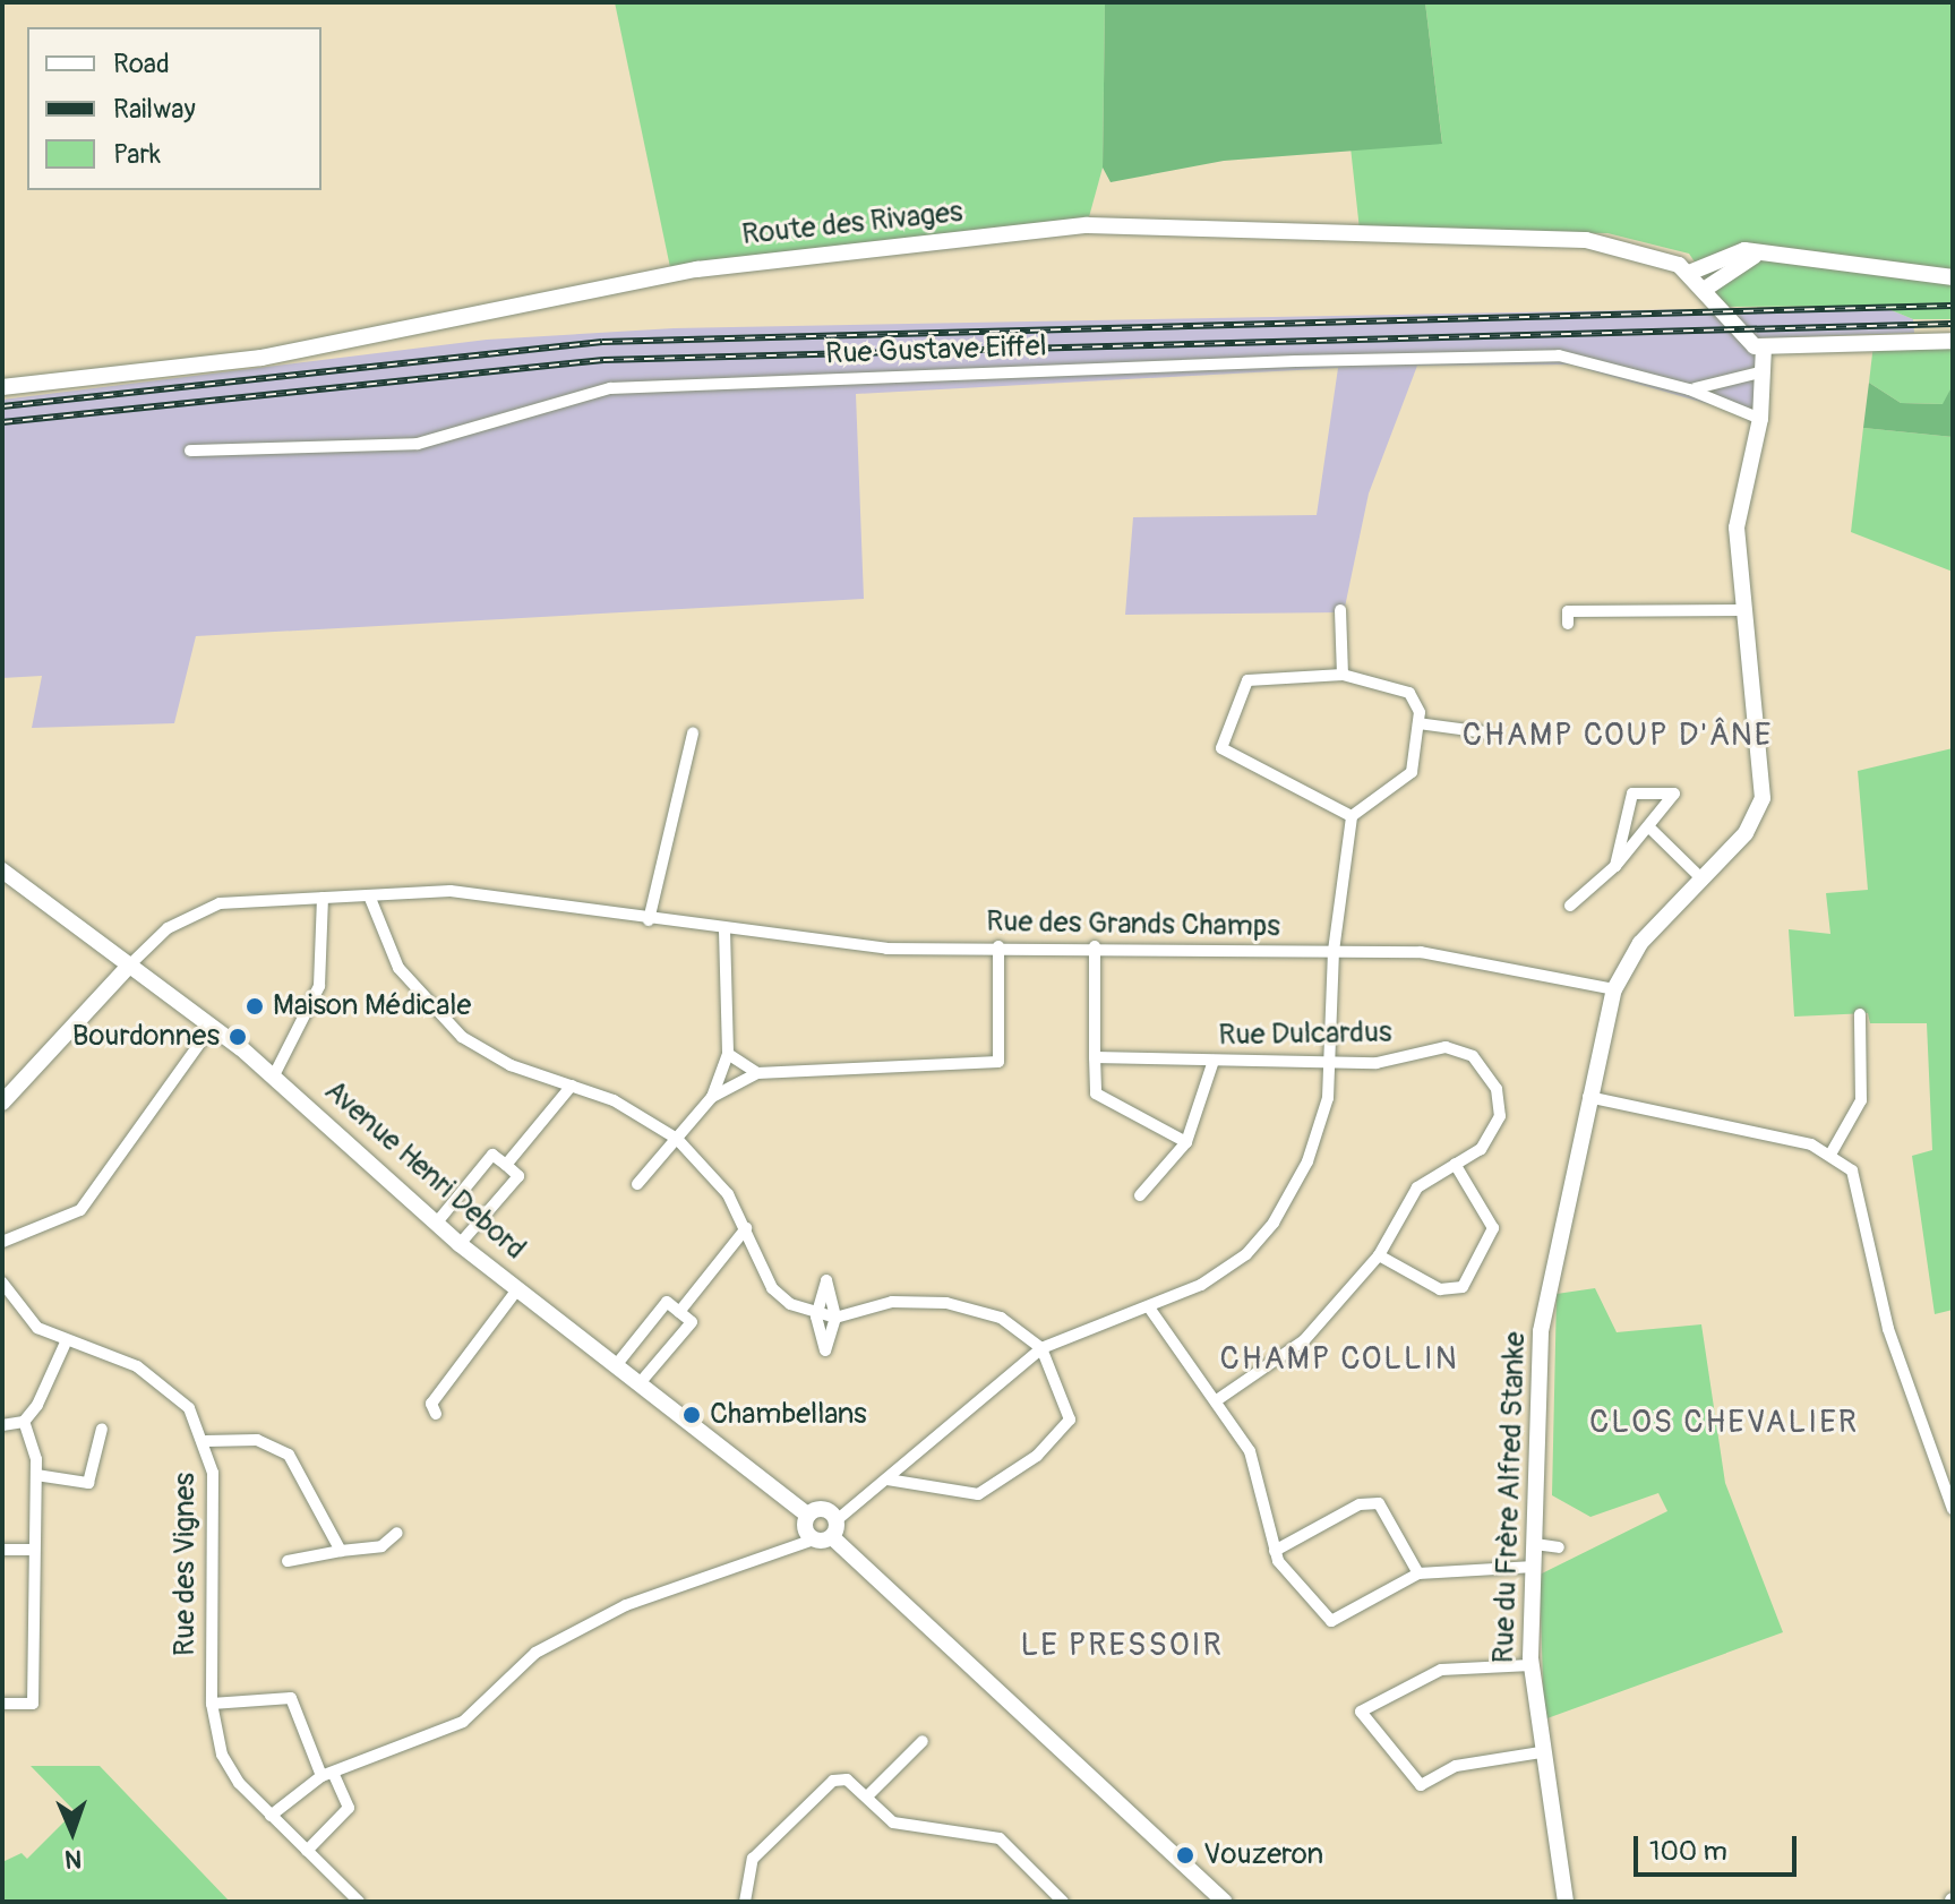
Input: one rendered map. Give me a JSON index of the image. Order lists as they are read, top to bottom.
{
  "streets": {
    "street": [
      "Route des Rivages",
      "Rue Gustave Eiffel",
      "Rue des Grands Champs",
      "Rue Dulcardus",
      "Avenue Henri Debord",
      "Rue du Frère Alfred Stanke",
      "Rue des Vignes"
    ]
  },
  "crossings": [
    ["Route des Rivages", "Rue du Frère Alfred Stanke"],
    ["Rue Gustave Eiffel", "Rue du Frère Alfred Stanke"],
    ["Rue des Grands Champs", "Avenue Henri Debord"],
    ["Rue des Grands Champs", "Rue du Frère Alfred Stanke"]
  ],
  "districts": [
    "CHAMP COUP D'ÂNE",
    "CHAMP COLLIN",
    "CLOS CHEVALIER",
    "LE PRESSOIR"
  ],
  "places": [
    "Maison Médicale",
    "Bourdonnes",
    "Chambellans",
    "Vouzeron"
  ],
  "legend": ["Road", "Railway", "Park"],
  "scale_bar": "100 m",
  "north": "bottom"
}
